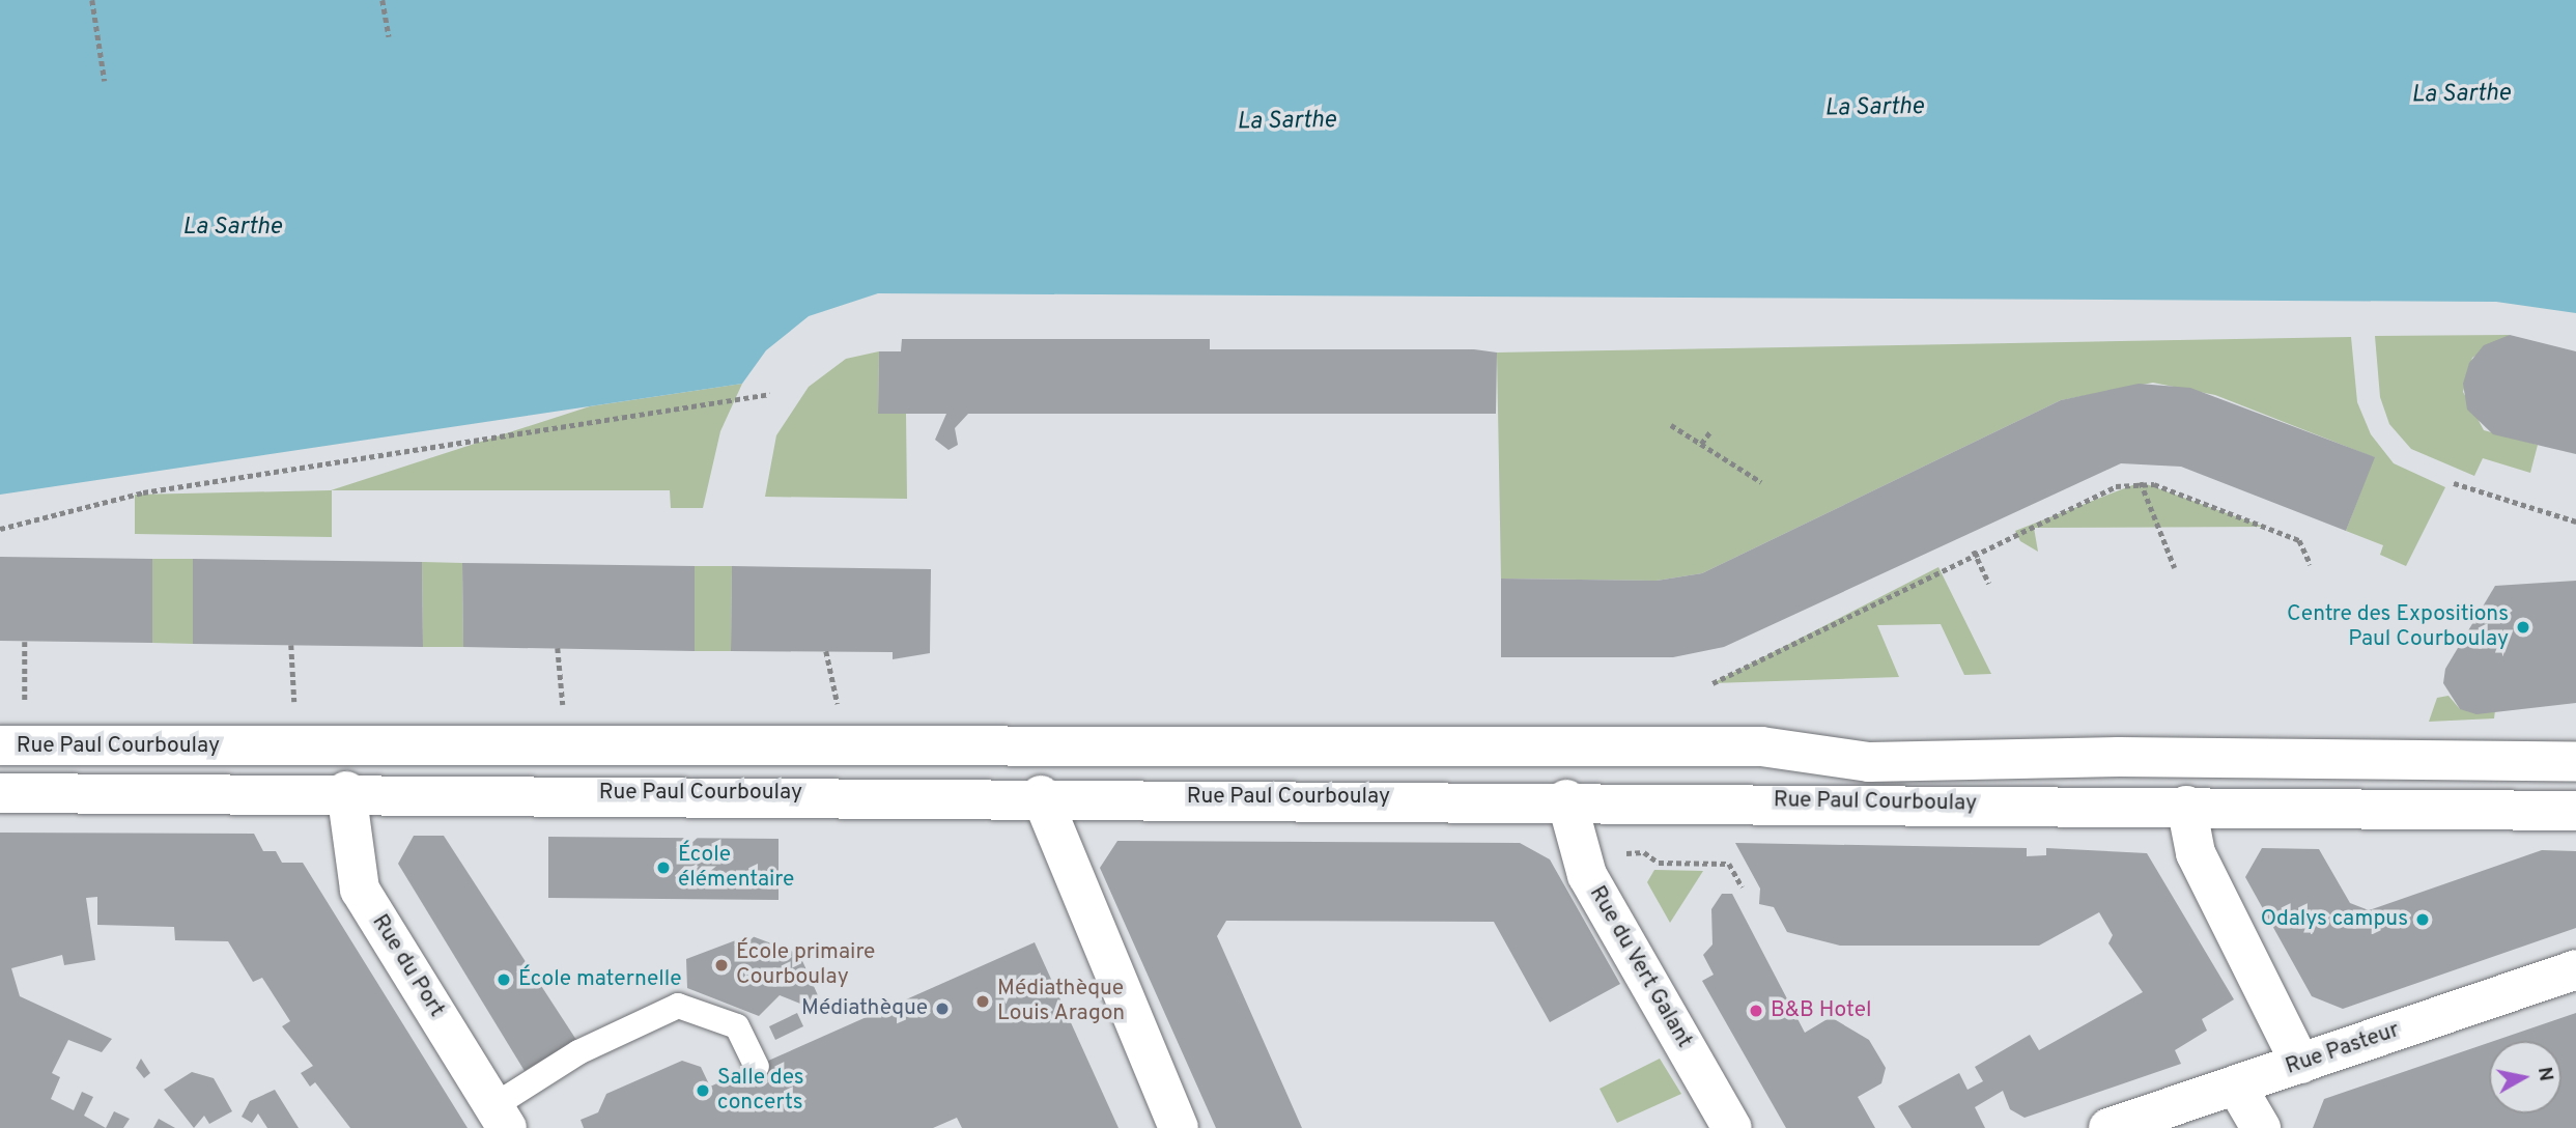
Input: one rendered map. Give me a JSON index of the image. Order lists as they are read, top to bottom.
{
  "streets": {
    "main road": [
      "Rue Paul Courboulay",
      "Rue du Port",
      "Rue du Vert Galant",
      "Rue Pasteur"
    ]
  },
  "crossings": [
    ["Rue Paul Courboulay", "Rue du Port"],
    ["Rue Paul Courboulay", "Rue du Vert Galant"]
  ],
  "water": ["La Sarthe"],
  "places": [
    "Centre des Expositions Paul Courboulay",
    "École élémentaire",
    "Odalys campus",
    "École primaire Courboulay",
    "École maternelle",
    "Médiathèque Louis Aragon",
    "Médiathèque",
    "B&B Hotel",
    "Salle des concerts"
  ],
  "north": "right"
}
